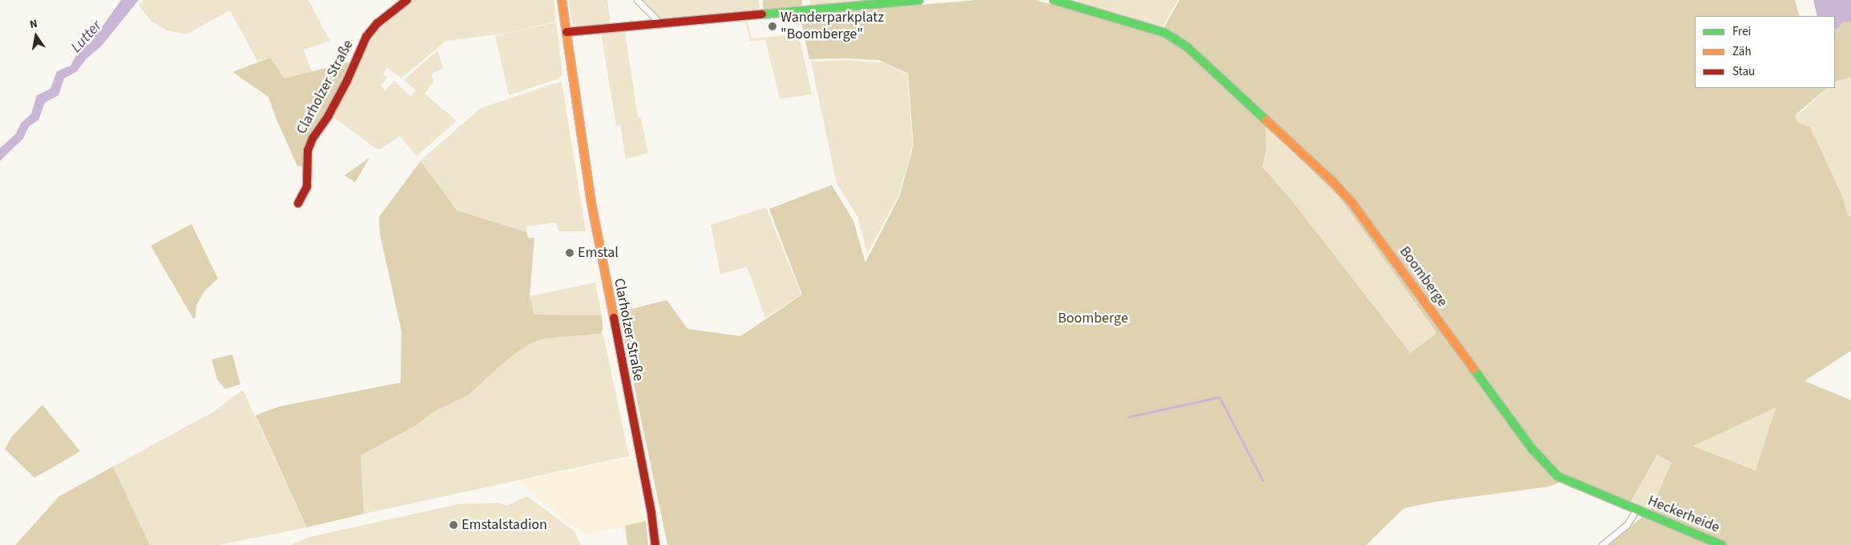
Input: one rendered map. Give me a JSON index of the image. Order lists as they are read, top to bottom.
{
  "streets": {
    "street": ["Clarholzer Straße", "Boomberge", "Heckerheide"]
  },
  "crossings": [
    ["Boomberge", "Heckerheide"]
  ],
  "water": ["Lutter"],
  "parks": ["Boomberge"],
  "places": ["Wanderparkplatz \"Boomberge\"", "Emstal", "Emstalstadion"],
  "legend": ["Frei", "Zäh", "Stau"],
  "north": "top"
}
